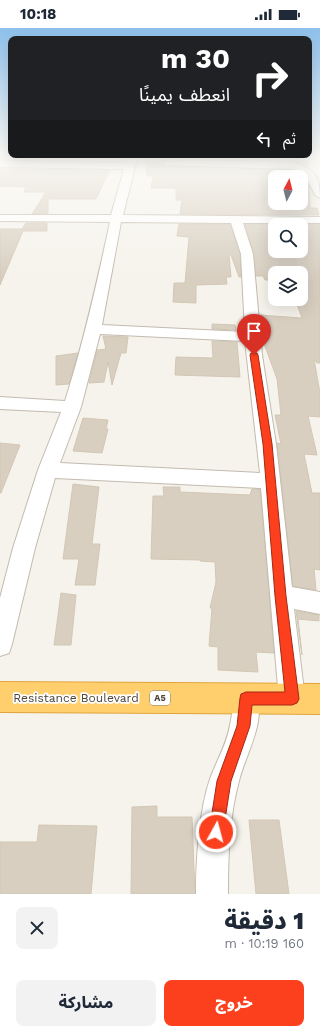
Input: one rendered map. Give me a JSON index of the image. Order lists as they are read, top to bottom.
{
  "streets": {
    "highway": ["Resistance Boulevard", "A5"]
  },
  "north": "top",
  "page": {
    "status": "10:18",
    "turn": ["30 m", "انعطف يمينًا"],
    "then": "ثم",
    "heading": ["1 دقيقة", "160 m · 10:19"],
    "buttons": ["خروج", "مشاركة"]
  }
}
